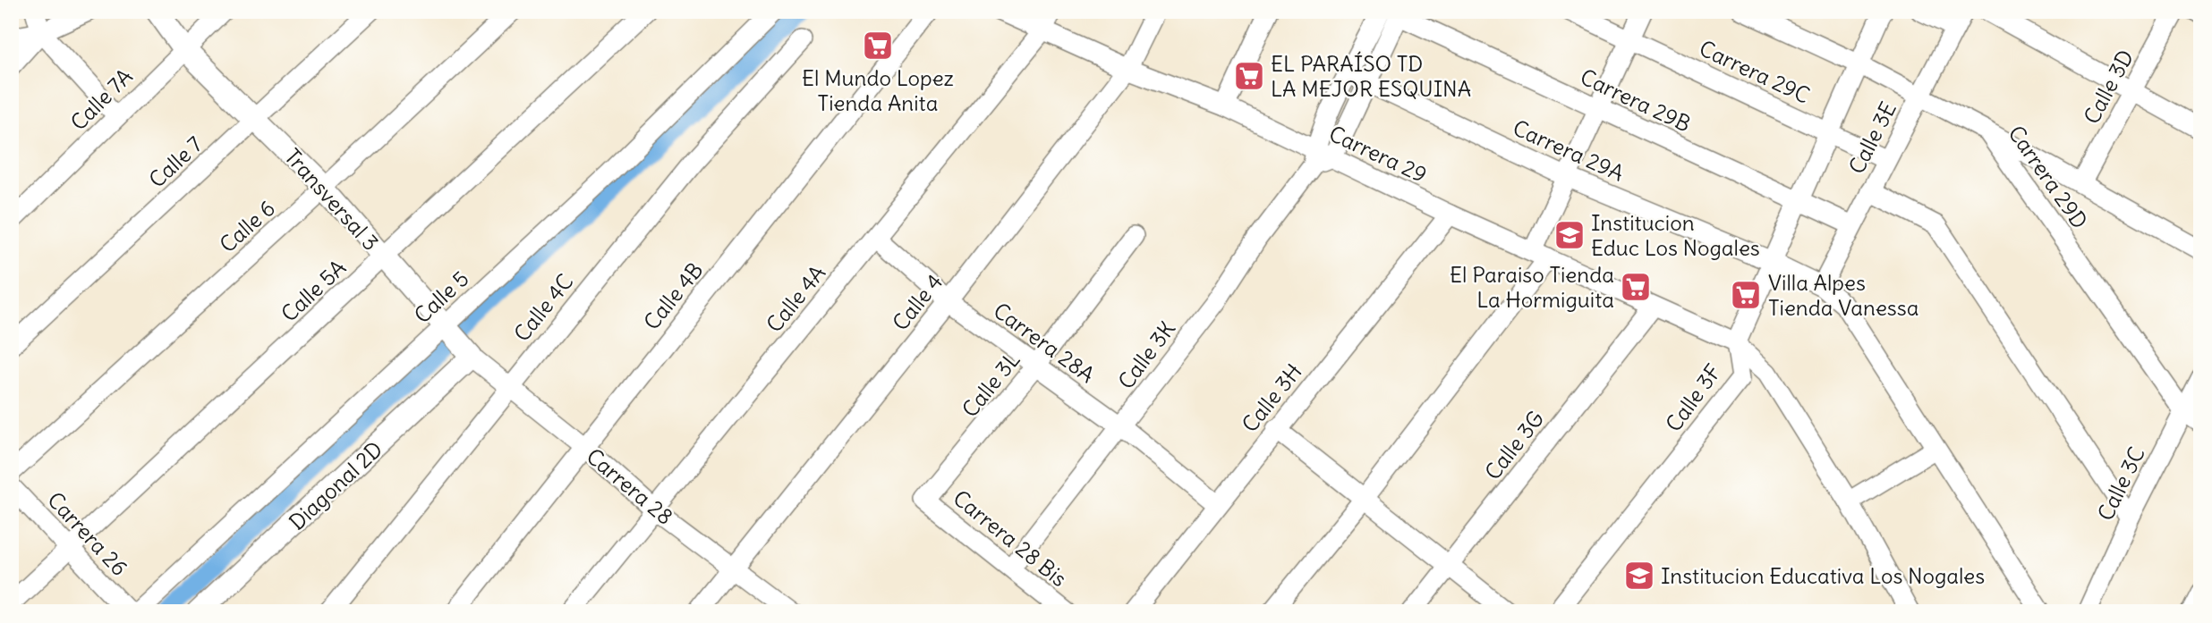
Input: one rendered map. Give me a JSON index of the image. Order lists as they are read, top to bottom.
{
  "streets": {
    "street": [
      "Carrera 29C",
      "Calle 3D",
      "Calle 7A",
      "Carrera 29B",
      "Calle 3E",
      "Carrera 29A",
      "Carrera 29",
      "Calle 7",
      "Carrera 29D",
      "Transversal 3",
      "Calle 6",
      "Calle 5A",
      "Calle 4B",
      "Calle 5",
      "Calle 4A",
      "Calle 4",
      "Calle 4C",
      "Carrera 28A",
      "Calle 3K",
      "Calle 3L",
      "Calle 3H",
      "Calle 3F",
      "Calle 3G",
      "Calle 3C",
      "Diagonal 2D",
      "Carrera 28",
      "Carrera 26",
      "Carrera 28 Bis"
    ]
  },
  "crossings": [
    ["Carrera 29C", "Calle 3E"],
    ["Carrera 29C", "Calle 3F"],
    ["Calle 7A", "Transversal 3"],
    ["Carrera 29B", "Calle 3E"],
    ["Carrera 29B", "Calle 3K"],
    ["Carrera 29B", "Calle 3F"],
    ["Calle 3E", "Carrera 29A"],
    ["Calle 3E", "Carrera 29D"],
    ["Carrera 29A", "Calle 3K"],
    ["Carrera 29A", "Calle 3F"],
    ["Carrera 29", "Calle 4A"],
    ["Carrera 29", "Calle 4"],
    ["Carrera 29", "Calle 3K"],
    ["Carrera 29", "Calle 3H"],
    ["Carrera 29", "Calle 3F"],
    ["Carrera 29", "Calle 3G"],
    ["Calle 7", "Transversal 3"],
    ["Carrera 29D", "Calle 3F"],
    ["Carrera 29D", "Calle 3C"],
    ["Transversal 3", "Calle 6"],
    ["Transversal 3", "Calle 5A"],
    ["Transversal 3", "Calle 5"],
    ["Transversal 3", "Diagonal 2D"],
    ["Transversal 3", "Carrera 28"],
    ["Calle 5A", "Carrera 26"],
    ["Calle 4B", "Carrera 28"],
    ["Calle 5", "Diagonal 2D"],
    ["Calle 5", "Carrera 28"],
    ["Calle 4A", "Carrera 28A"],
    ["Calle 4A", "Carrera 28"],
    ["Calle 4", "Carrera 28A"],
    ["Calle 4", "Carrera 28"],
    ["Calle 4C", "Carrera 28"],
    ["Carrera 28A", "Calle 3K"],
    ["Carrera 28A", "Calle 3L"],
    ["Carrera 28A", "Calle 3H"],
    ["Calle 3K", "Carrera 28 Bis"],
    ["Calle 3L", "Carrera 28 Bis"],
    ["Diagonal 2D", "Carrera 28"]
  ],
  "places": {
    "supermarket": [
      "El Mundo Lopez Tienda Anita",
      "EL PARAÍSO TD LA MEJOR ESQUINA",
      "El Paraiso Tienda La Hormiguita",
      "Villa Alpes Tienda Vanessa"
    ],
    "school or university": ["Institucion Educ Los Nogales", "Institucion Educativa Los Nogales"]
  }
}
